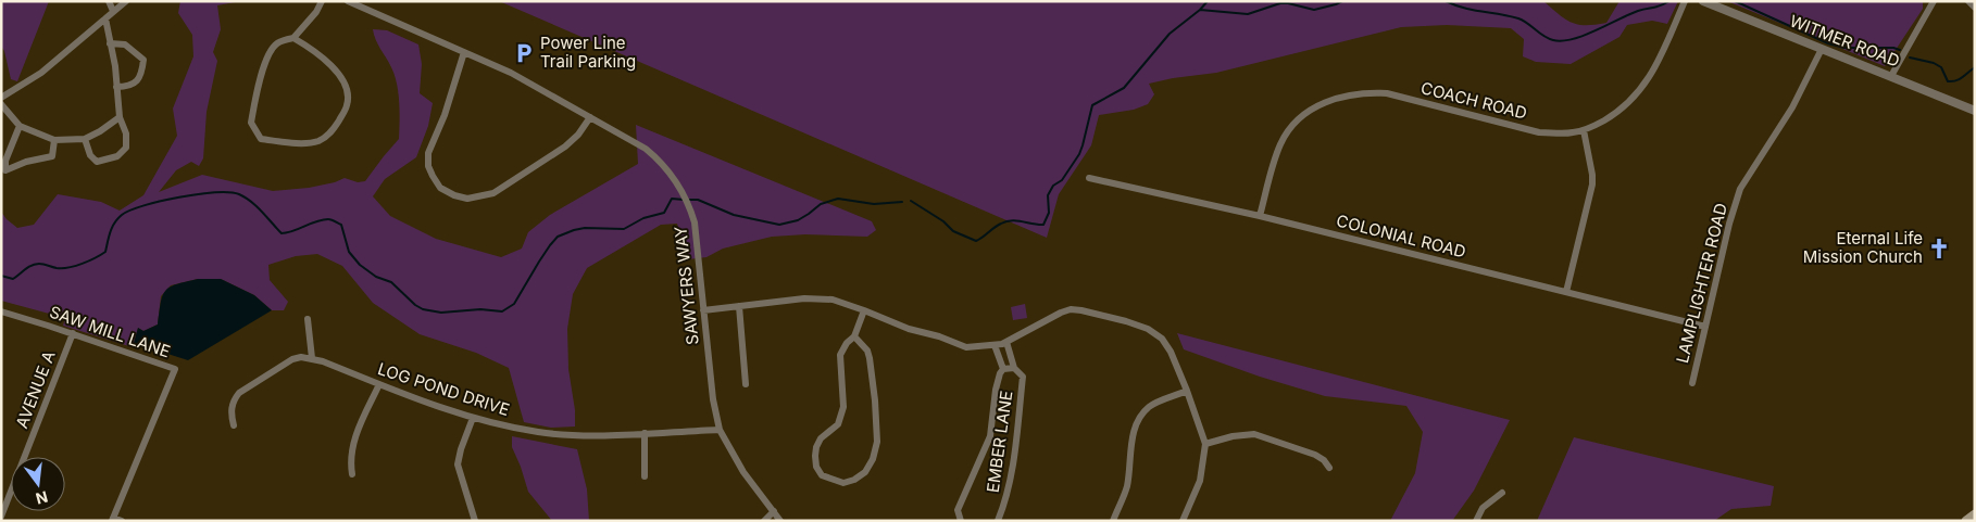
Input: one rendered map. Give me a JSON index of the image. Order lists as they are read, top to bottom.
{
  "streets": {
    "street": [
      "WITMER ROAD",
      "COACH ROAD",
      "COLONIAL ROAD",
      "LAMPLIGHTER ROAD",
      "SAWYERS WAY",
      "SAW MILL LANE",
      "AVENUE A",
      "LOG POND DRIVE",
      "EMBER LANE"
    ]
  },
  "crossings": [
    ["WITMER ROAD", "LAMPLIGHTER ROAD"],
    ["COACH ROAD", "COLONIAL ROAD"],
    ["COLONIAL ROAD", "LAMPLIGHTER ROAD"],
    ["SAWYERS WAY", "LOG POND DRIVE"],
    ["SAW MILL LANE", "AVENUE A"]
  ],
  "places": {
    "parking": ["Power Line Trail Parking"],
    "church": ["Eternal Life Mission Church"]
  },
  "north": "bottom"
}
